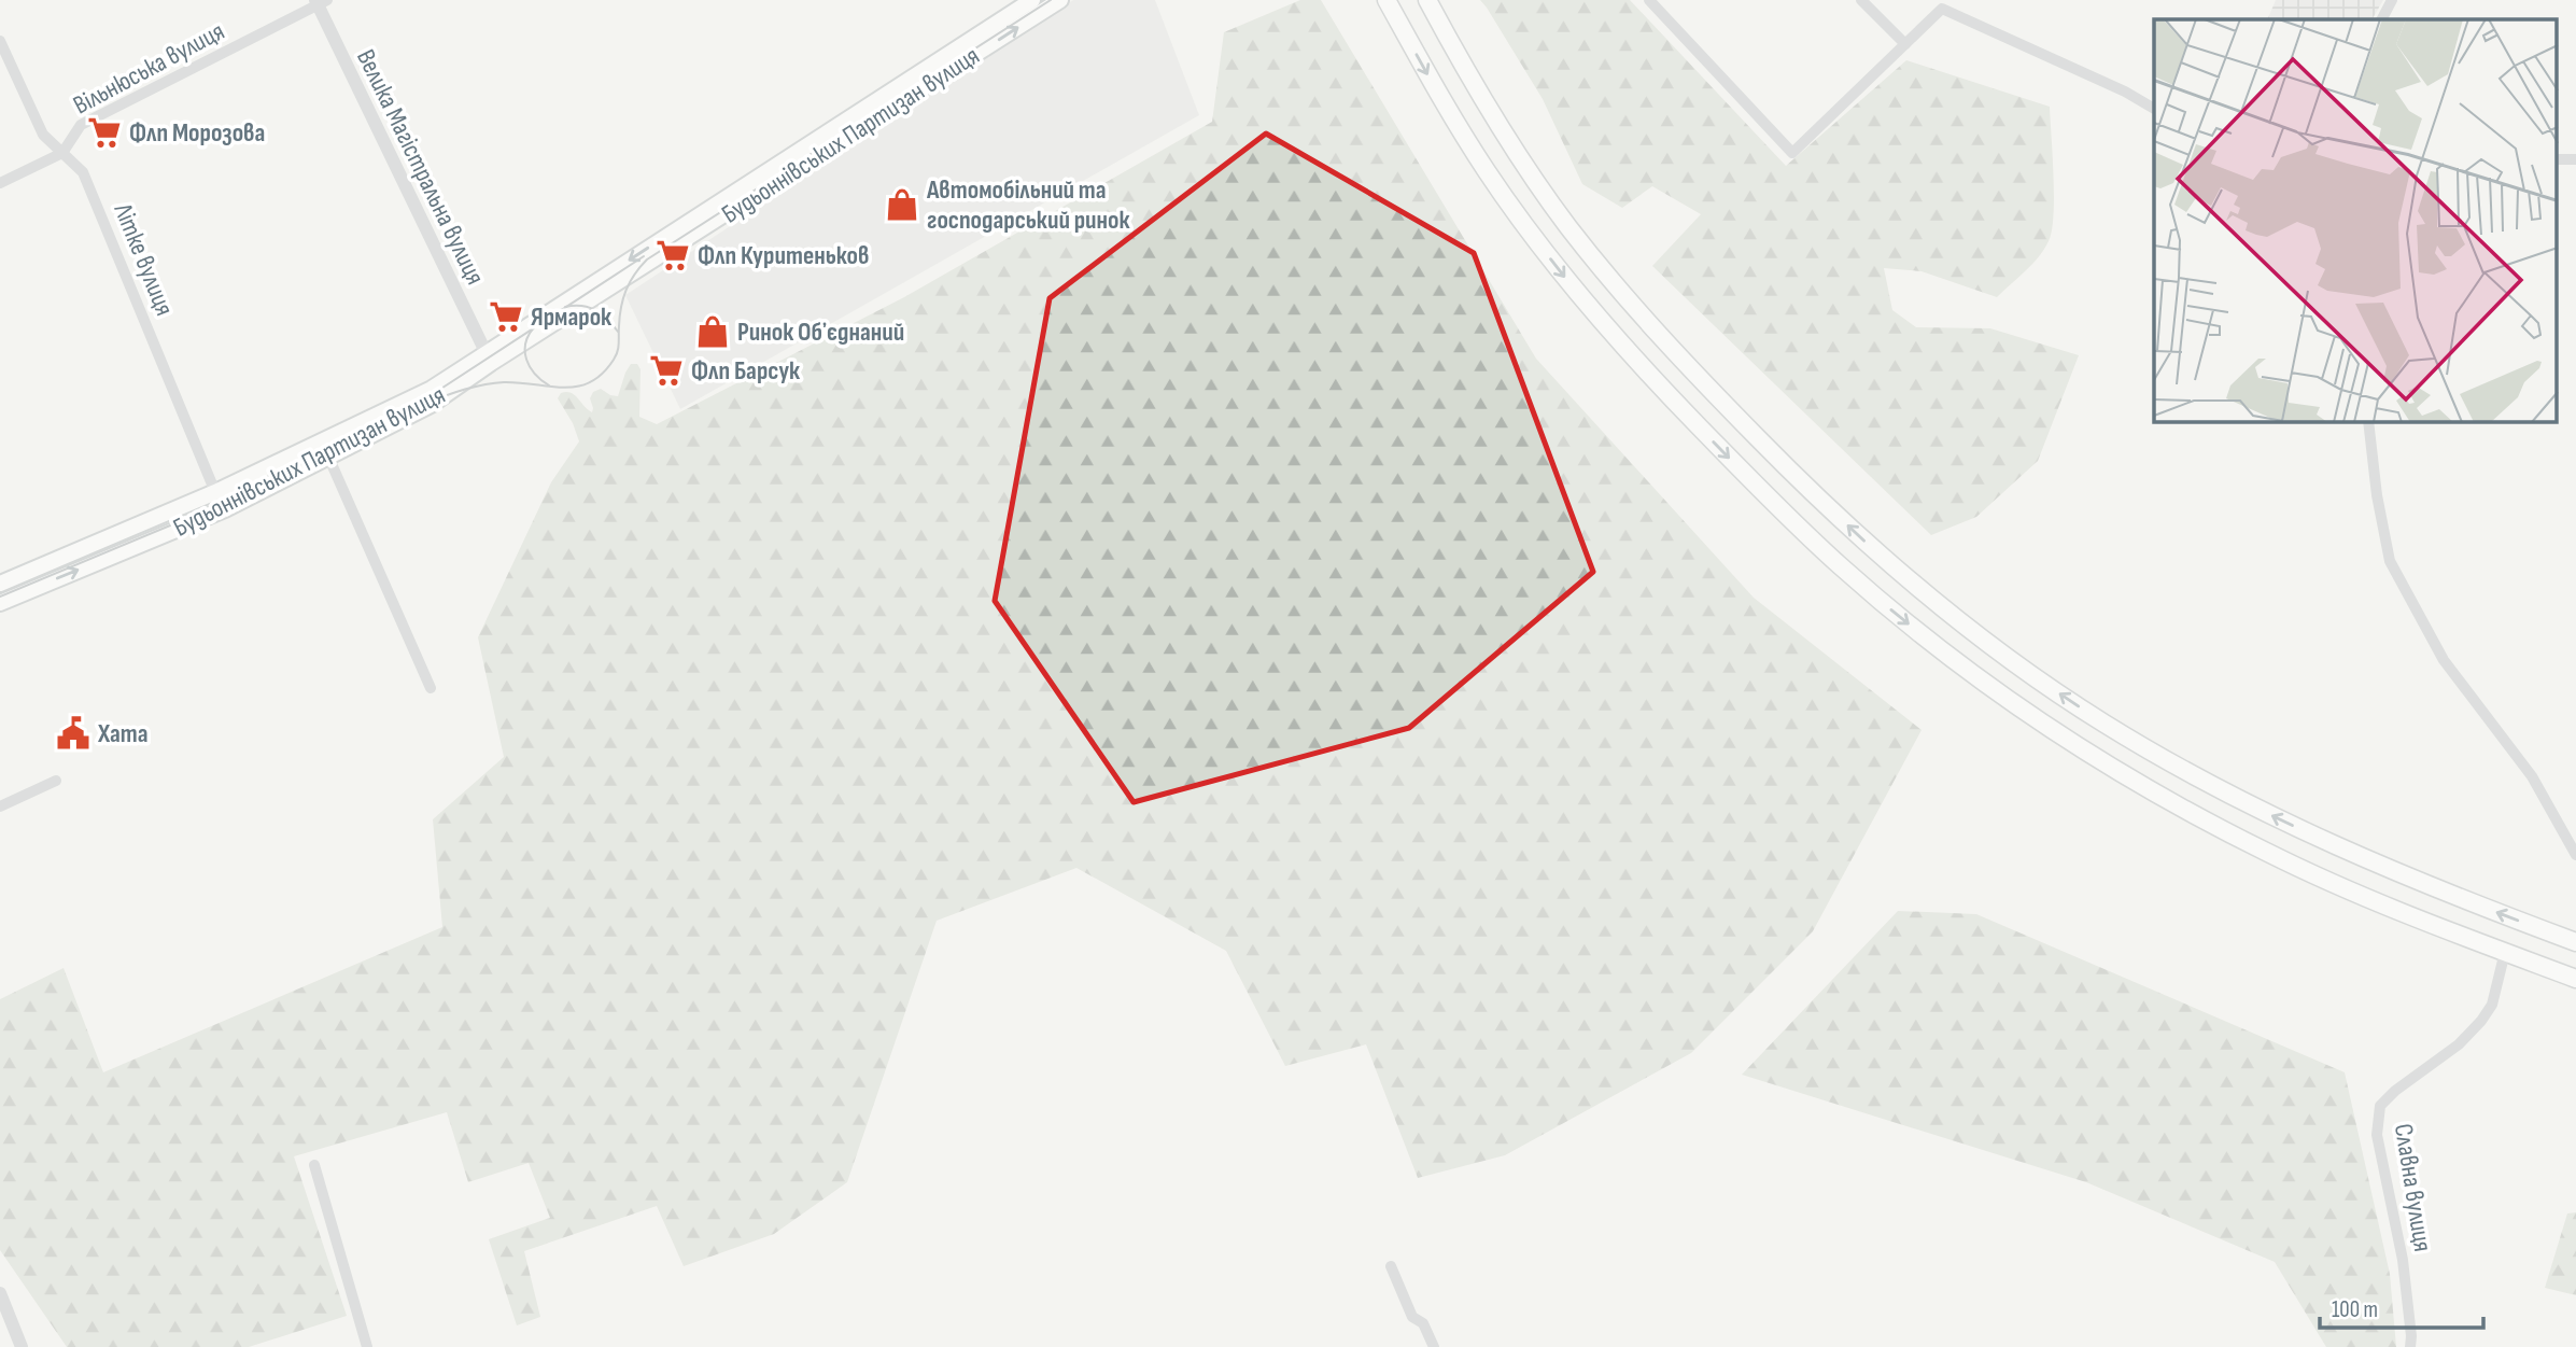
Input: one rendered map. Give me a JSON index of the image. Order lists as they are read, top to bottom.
{
  "streets": {
    "main road": ["Будьоннівських Партизан вулиця"],
    "street": [
      "Вільнюська вулиця",
      "Велика Магістральна вулиця",
      "Літке вулиця",
      "Славна вулиця"
    ]
  },
  "crossings": [
    ["Вільнюська вулиця", "Велика Магістральна вулиця"],
    ["Вільнюська вулиця", "Літке вулиця"],
    ["Будьоннівських Партизан вулиця", "Велика Магістральна вулиця"],
    ["Будьоннівських Партизан вулиця", "Літке вулиця"]
  ],
  "places": {
    "supermarket": [
      "Флп Морозова",
      "Флп Куритеньков",
      "Ярмарок",
      "Флп Барсук"
    ],
    "shop": ["Автомобільний та господарський ринок", "Ринок Обʼєднаний"],
    "public building": ["Хата"]
  },
  "scale_bar": "100 m"
}
